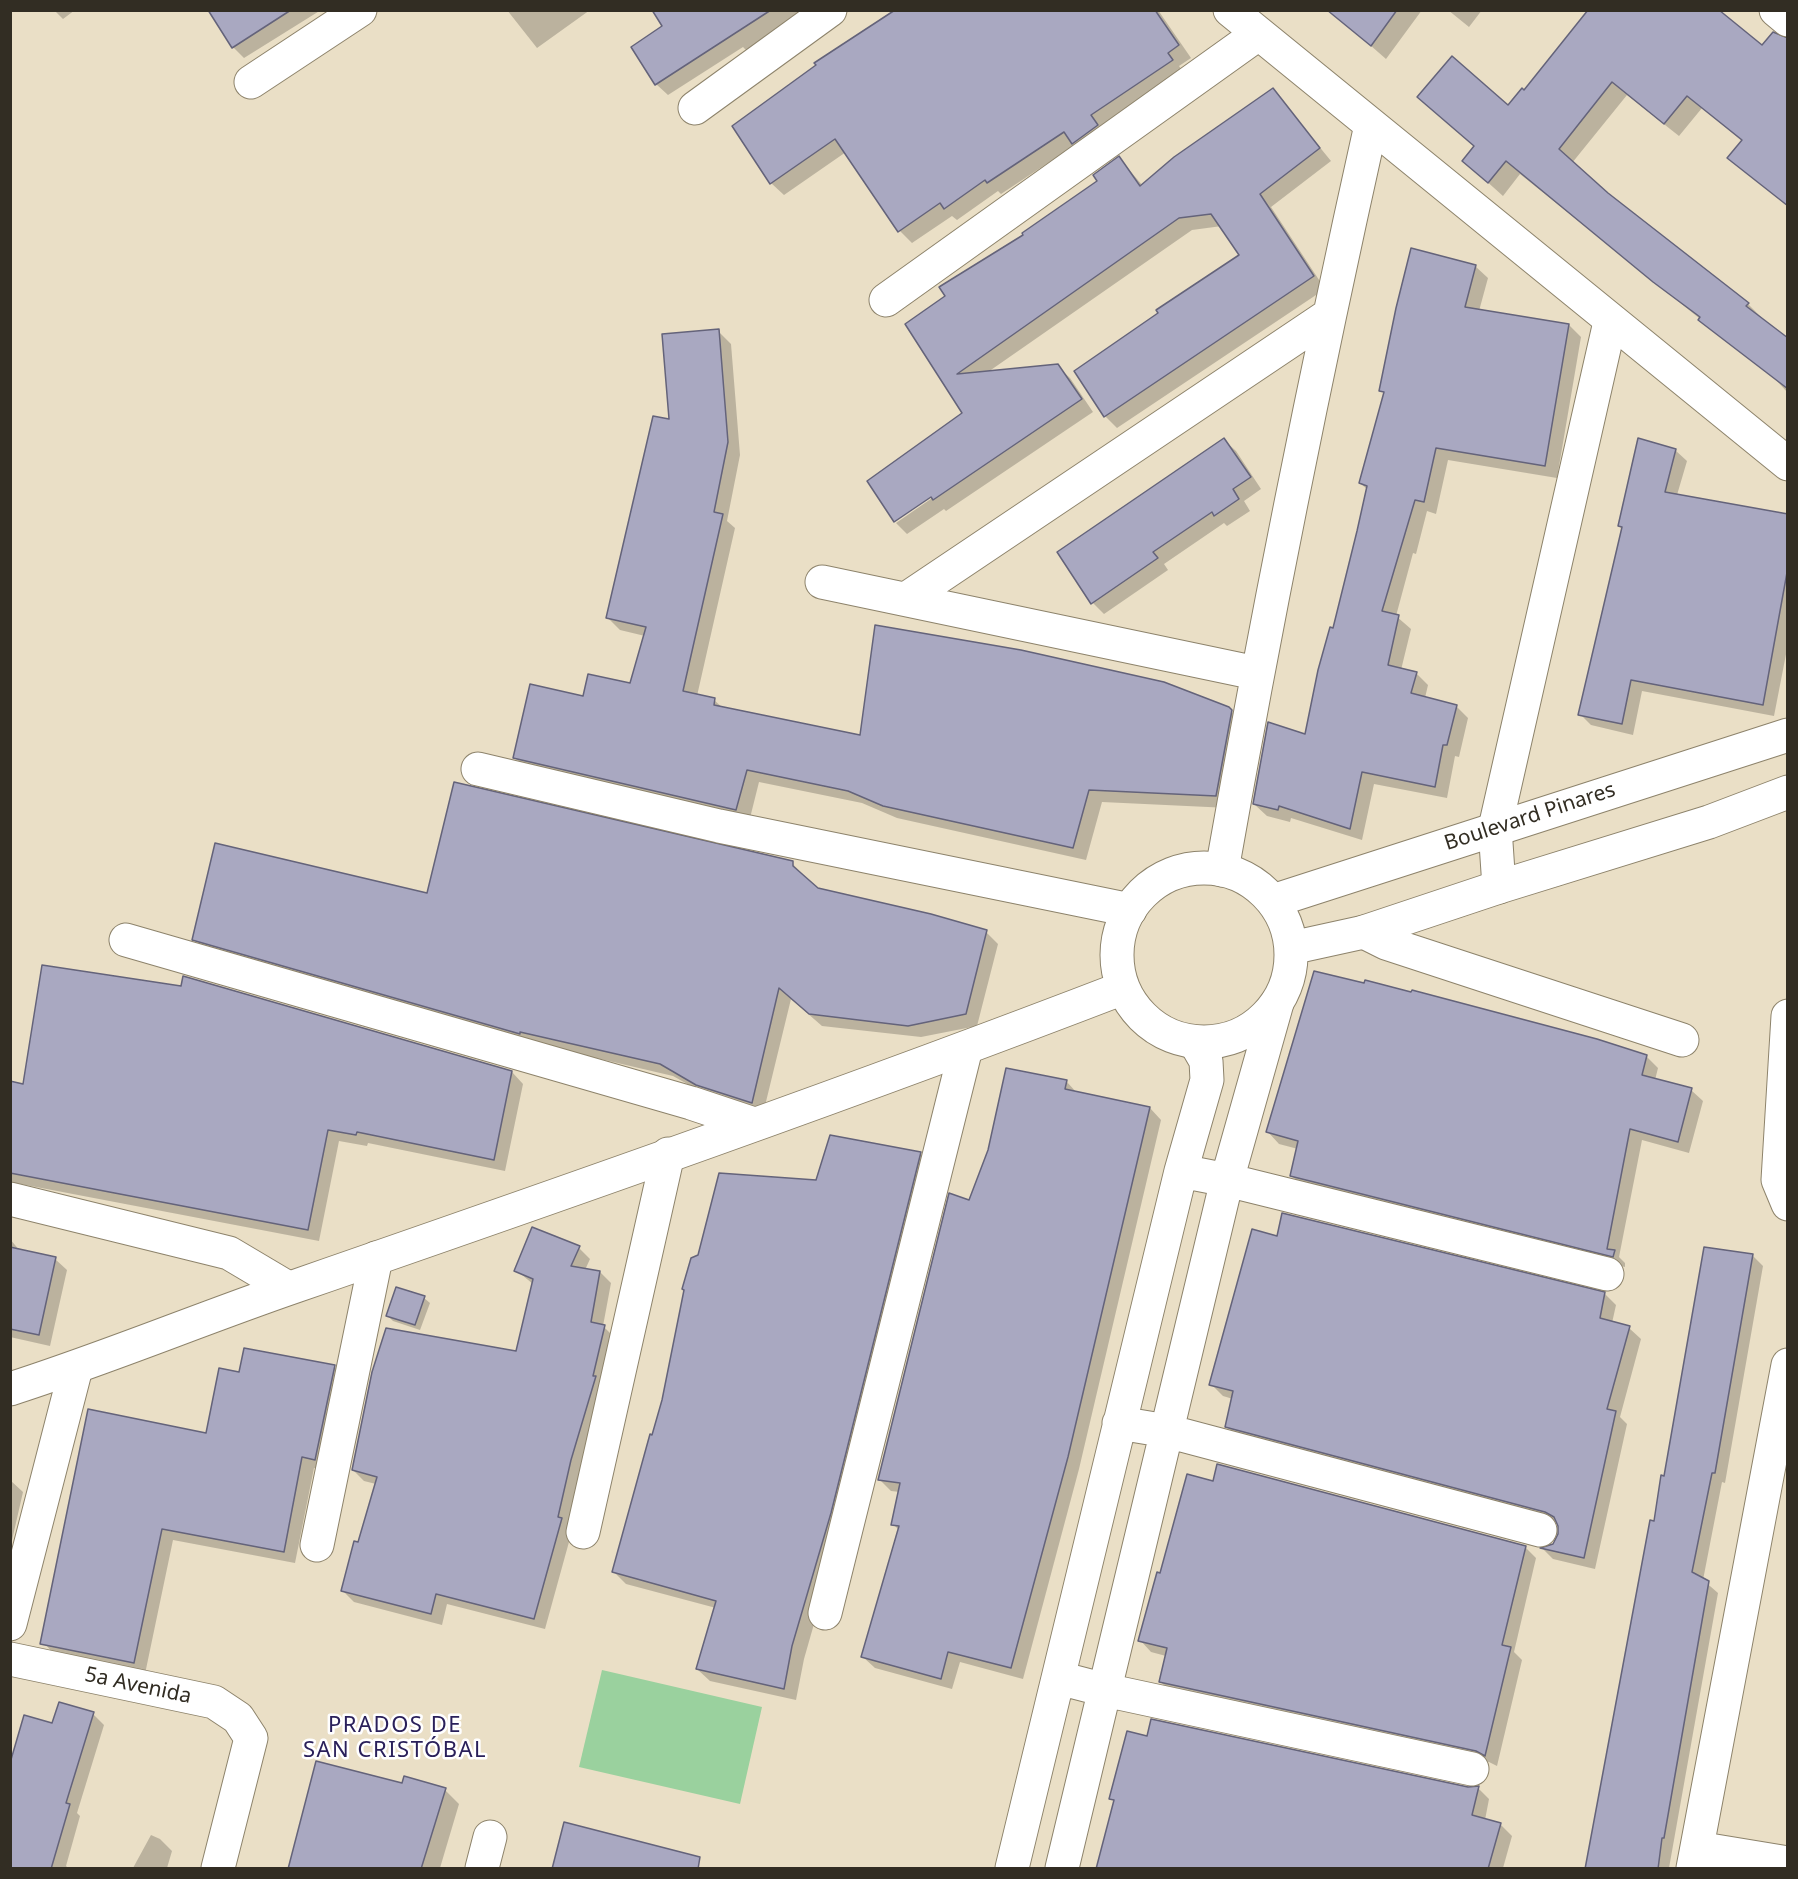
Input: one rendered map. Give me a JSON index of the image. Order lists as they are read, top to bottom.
{
  "streets": {
    "street": ["Boulevard Pinares", "5a Avenida"]
  },
  "districts": ["PRADOS DE SAN CRISTÓBAL"]
}
